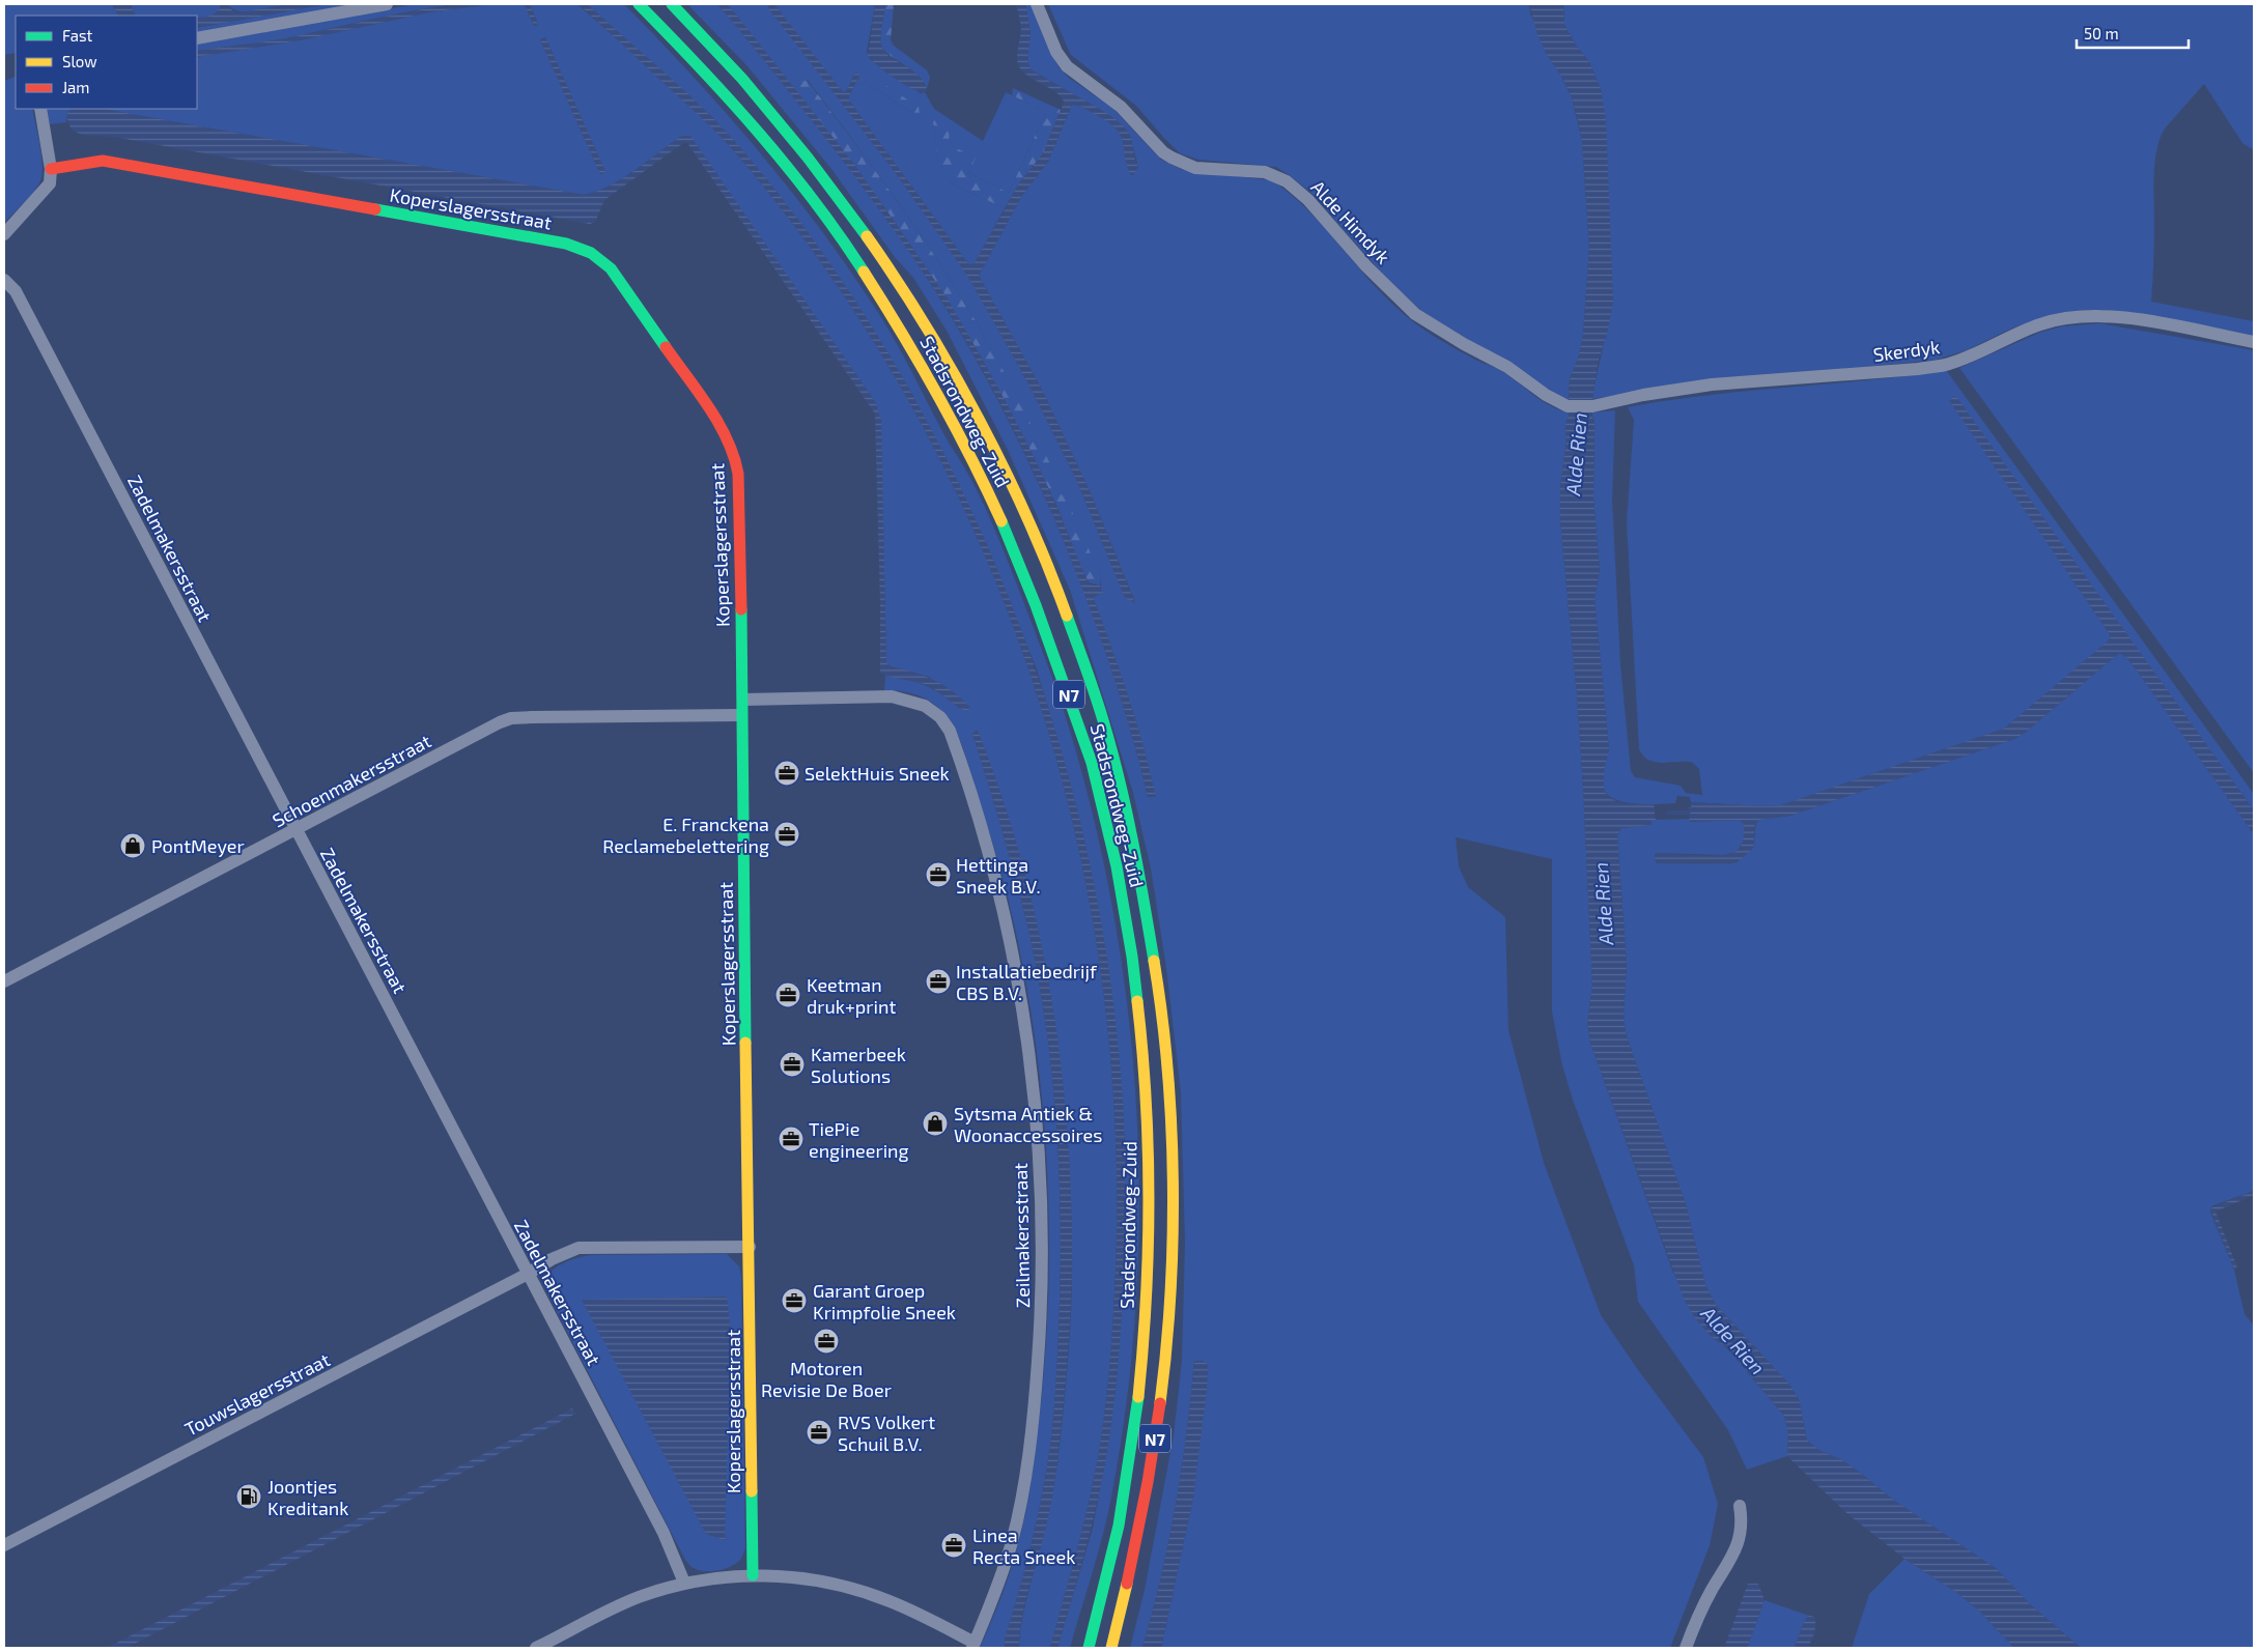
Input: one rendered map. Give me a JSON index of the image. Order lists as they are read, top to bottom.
{
  "streets": {
    "main road": ["Koperslagersstraat", "Stadsrondweg-Zuid", "N7"],
    "street": [
      "Alde Himdyk",
      "Skerdyk",
      "Zadelmakersstraat",
      "Schoenmakersstraat",
      "Zeilmakersstraat",
      "Touwslagersstraat"
    ]
  },
  "crossings": [
    ["Koperslagersstraat", "Schoenmakersstraat"],
    ["Koperslagersstraat", "Zeilmakersstraat"],
    ["Alde Himdyk", "Skerdyk"],
    ["Zadelmakersstraat", "Schoenmakersstraat"],
    ["Zadelmakersstraat", "Touwslagersstraat"]
  ],
  "water": ["Alde Rien"],
  "places": {
    "office": [
      "SelektHuis Sneek",
      "E. Franckena Reclamebelettering",
      "Hettinga Sneek B.V.",
      "Installatiebedrijf CBS B.V.",
      "Keetman druk+print",
      "Kamerbeek Solutions",
      "TiePie engineering",
      "Garant Groep Krimpfolie Sneek",
      "Motoren Revisie De Boer",
      "RVS Volkert Schuil B.V.",
      "Linea Recta Sneek"
    ],
    "shop": ["PontMeyer", "Sytsma Antiek & Woonaccessoires"],
    "fuel station": ["Joontjes Kreditank"]
  },
  "legend": ["Fast", "Slow", "Jam"],
  "scale_bar": "50 m"
}
